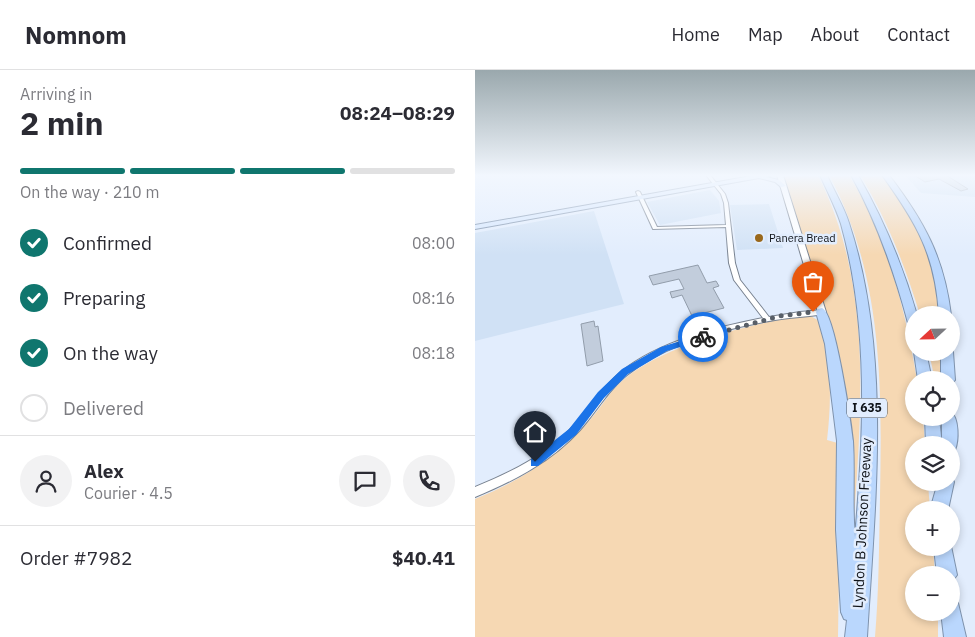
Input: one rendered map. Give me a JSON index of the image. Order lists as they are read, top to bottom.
{
  "streets": {
    "highway": ["I 635", "Lyndon B Johnson Freeway"]
  },
  "places": ["Panera Bread"],
  "north": "left",
  "page": {
    "header": "Nomnom",
    "nav": [
      "Home",
      "Map",
      "About",
      "Contact"
    ],
    "heading": ["2 min", "Arriving in", "08:24–08:29"],
    "panel": [
      "Alex",
      "Courier · 4.5",
      "Order #7982",
      "$40.41"
    ],
    "bar": "On the way · 210 m",
    "list": [
      ["Confirmed", "08:00"],
      ["Preparing", "08:16"],
      ["On the way", "08:18"],
      "Delivered"
    ],
    "map_buttons": ["+", "−"]
  }
}
